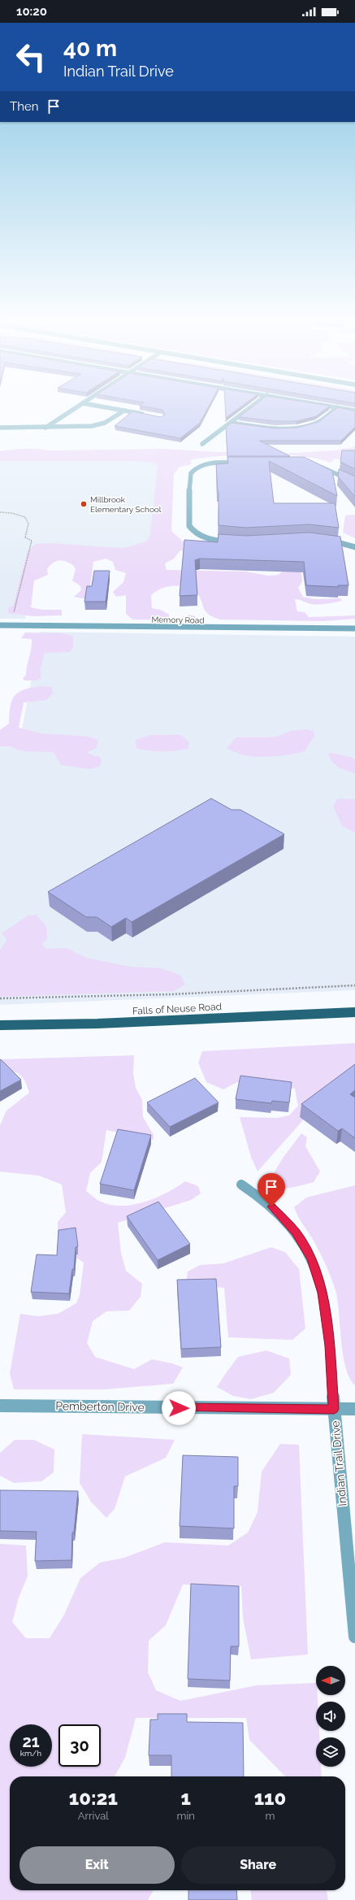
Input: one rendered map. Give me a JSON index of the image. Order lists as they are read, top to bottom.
{
  "streets": {
    "main road": ["Falls of Neuse Road"],
    "street": ["Memory Road", "Pemberton Drive", "Indian Trail Drive"]
  },
  "crossings": [
    ["Pemberton Drive", "Indian Trail Drive"]
  ],
  "places": ["Millbrook Elementary School"],
  "north": "left",
  "page": {
    "status": "10:20",
    "turn": ["40 m", "Indian Trail Drive"],
    "then": "Then",
    "speed": "21 km/h",
    "limit": "30",
    "eta": [
      "10:21",
      "Arrival",
      "1",
      "min",
      "110",
      "m"
    ],
    "buttons": ["Exit", "Share"]
  }
}
